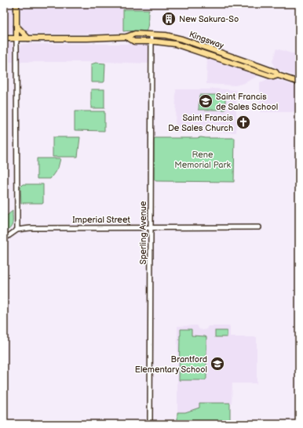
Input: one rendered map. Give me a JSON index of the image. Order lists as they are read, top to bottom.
{
  "streets": {
    "main road": ["Kingsway"],
    "street": ["Imperial Street", "Sperling Avenue"]
  },
  "crossings": [
    ["Kingsway", "Sperling Avenue"],
    ["Imperial Street", "Sperling Avenue"]
  ],
  "parks": ["Rene Memorial Park"],
  "places": {
    "building": ["New Sakura-So"],
    "school or university": ["Saint Francis de Sales School", "Brantford Elementary School"],
    "church": ["Saint Francis De Sales Church"]
  }
}
